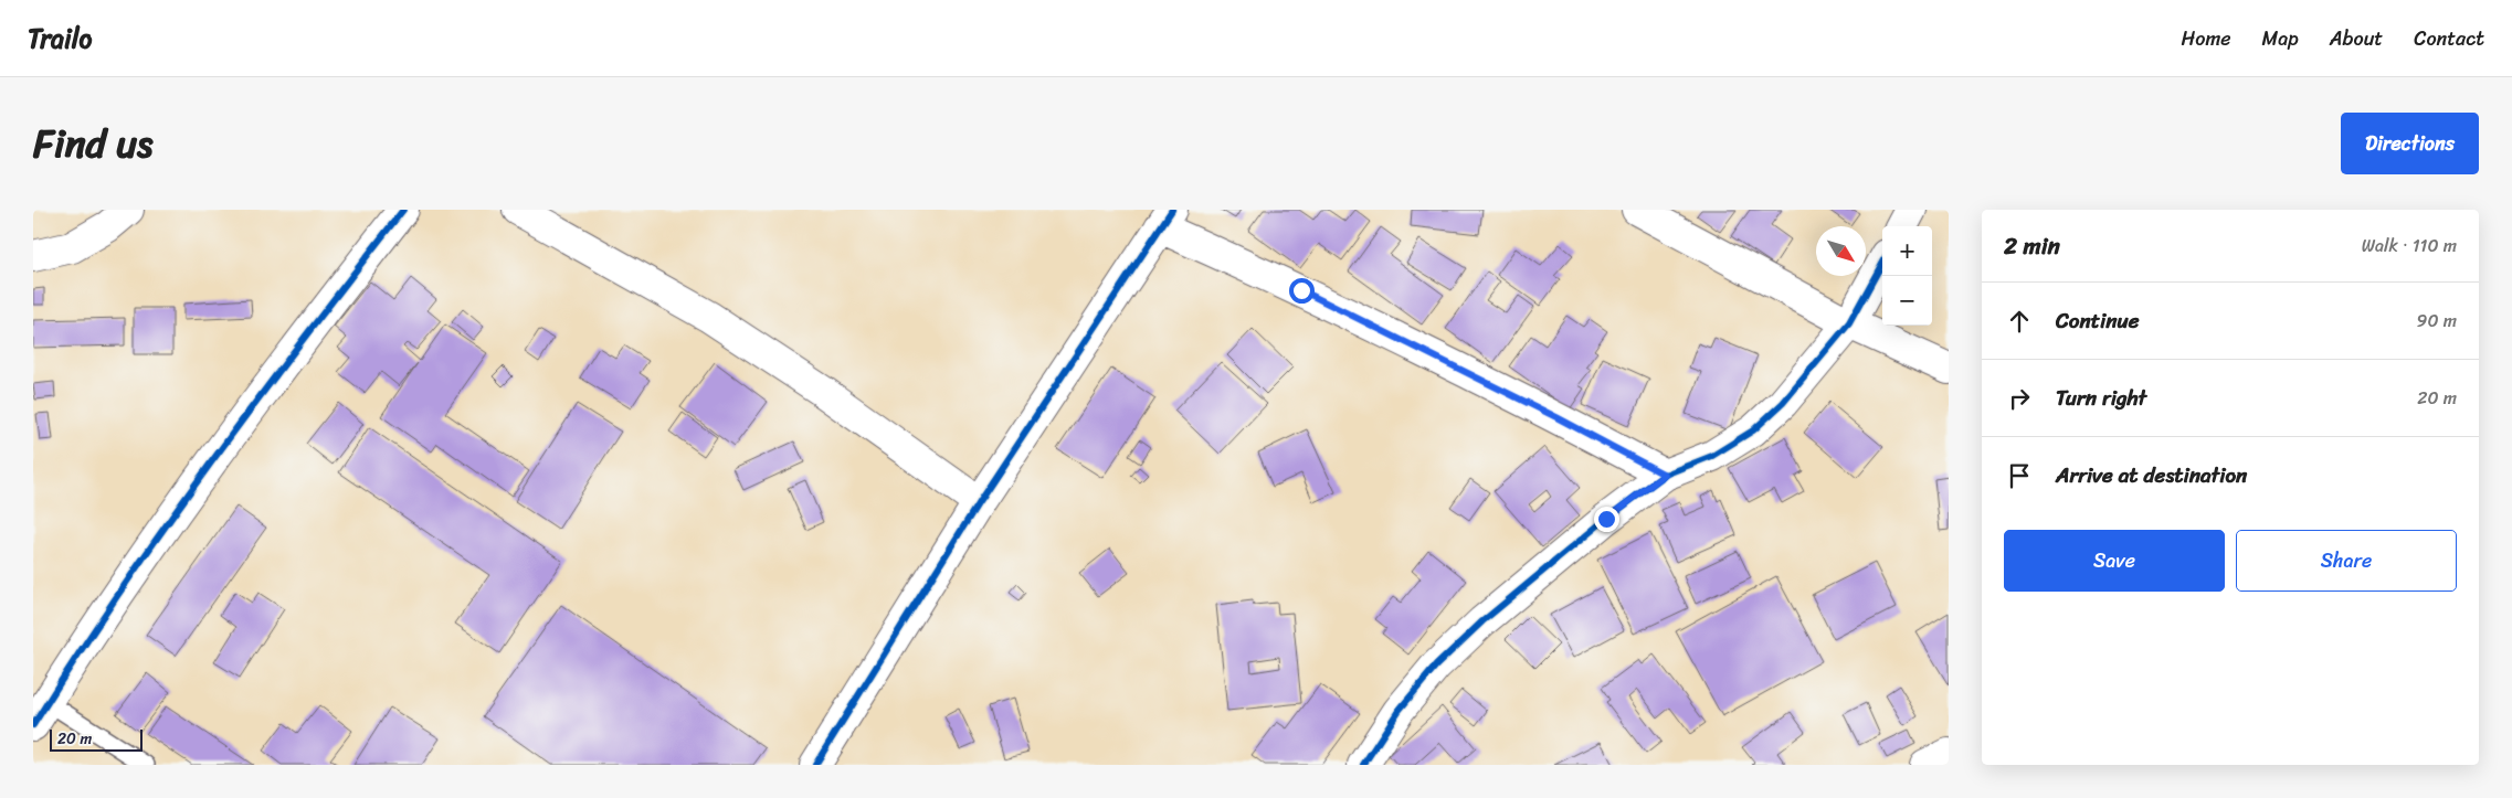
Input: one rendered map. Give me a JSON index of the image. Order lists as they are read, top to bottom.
{
  "scale_bar": "20 m",
  "north": "bottom right",
  "page": {
    "header": "Trailo",
    "nav": [
      "Home",
      "Map",
      "About",
      "Contact"
    ],
    "title": "Find us",
    "buttons": [
      "Directions",
      ["Save", "Share"]
    ],
    "heading": ["2 min", "Walk · 110 m"],
    "map_buttons": ["+", "−"],
    "list": [
      ["Continue", "90 m"],
      ["Turn right", "20 m"],
      "Arrive at destination"
    ],
    "scale": "20 m"
  }
}
